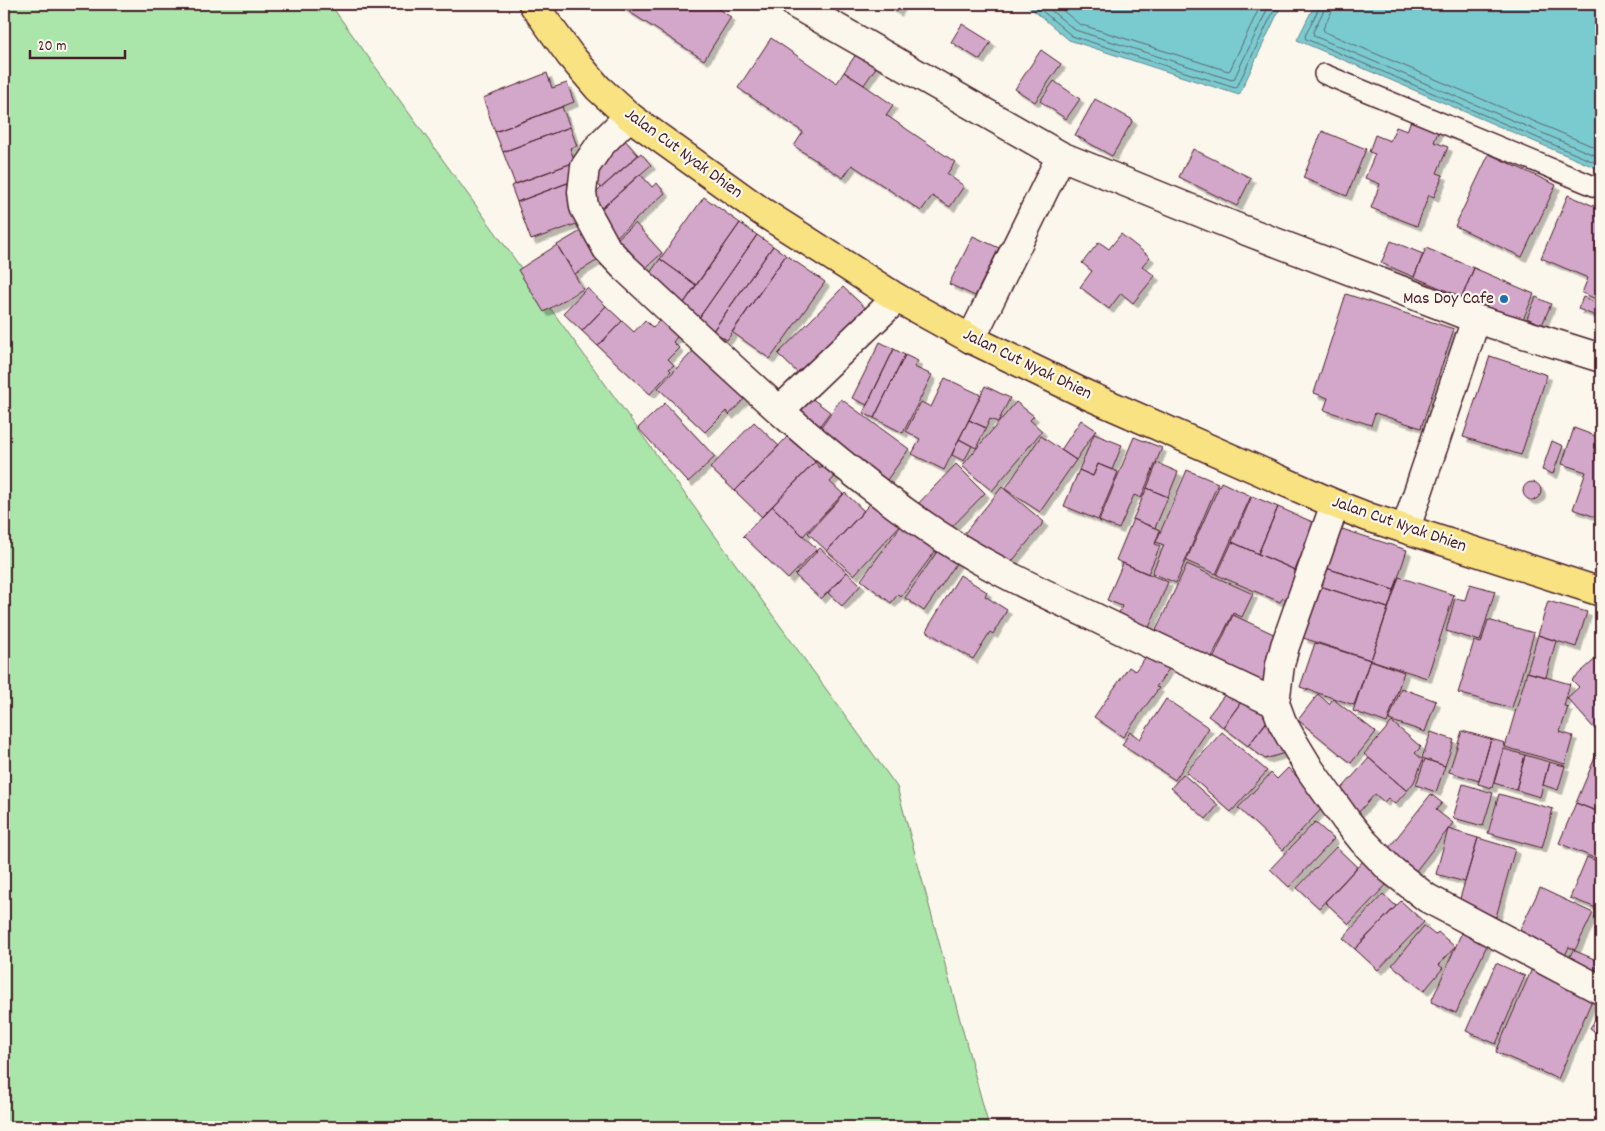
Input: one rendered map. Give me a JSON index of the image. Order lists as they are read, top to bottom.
{
  "streets": {
    "highway": ["Jalan Cut Nyak Dhien"]
  },
  "places": ["Mas Doy Cafe"],
  "scale_bar": "20 m"
}
